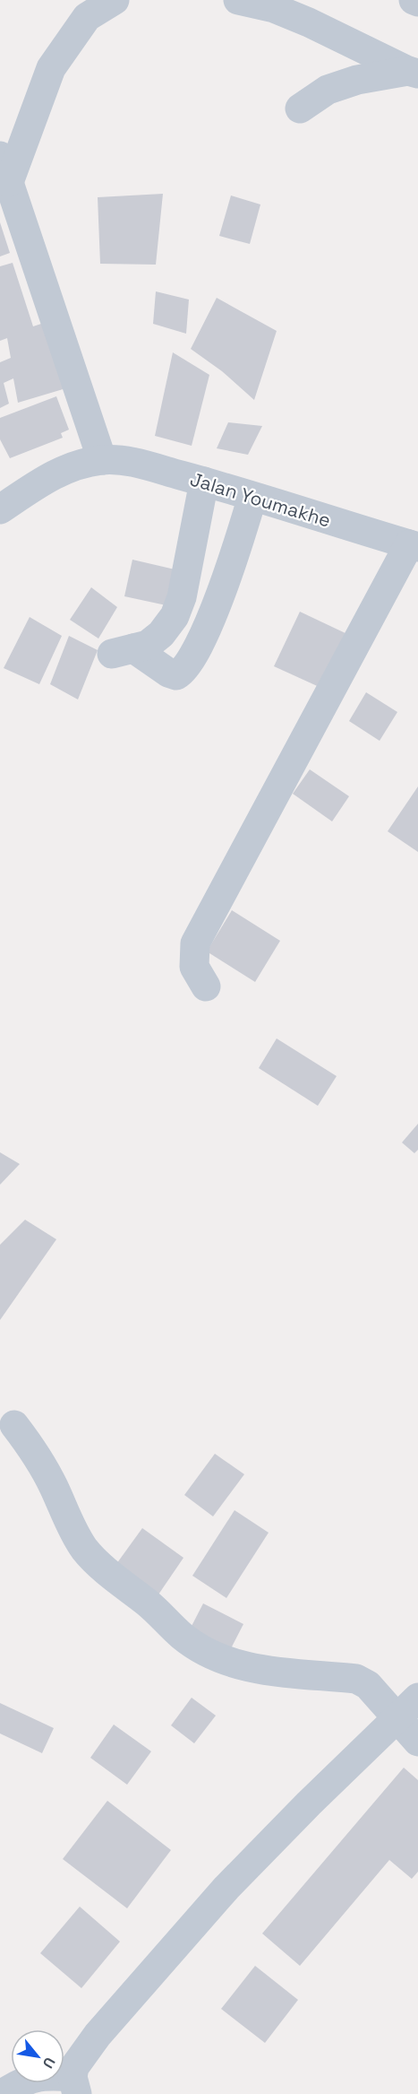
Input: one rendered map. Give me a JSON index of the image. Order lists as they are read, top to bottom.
{
  "streets": {
    "street": ["Jalan Youmakhe"]
  },
  "north": "bottom right"
}
